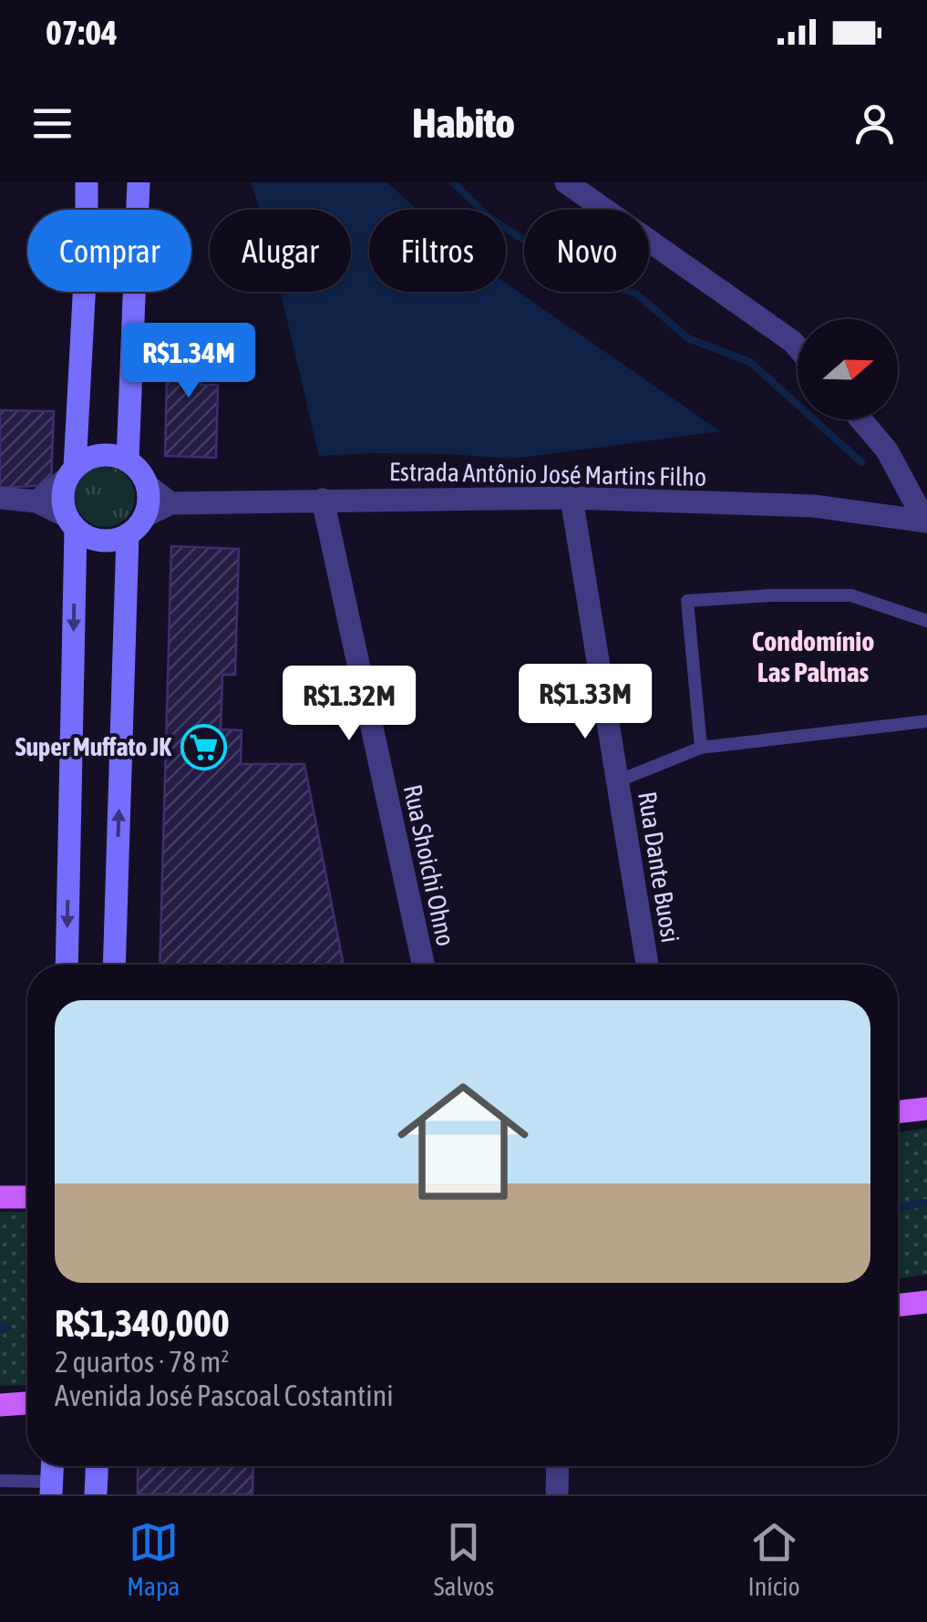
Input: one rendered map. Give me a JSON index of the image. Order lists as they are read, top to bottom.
{
  "streets": {
    "street": ["Estrada Antônio José Martins Filho", "Rua Shoichi Ohno", "Rua Dante Buosi"]
  },
  "crossings": [
    ["Estrada Antônio José Martins Filho", "Rua Shoichi Ohno"],
    ["Estrada Antônio José Martins Filho", "Rua Dante Buosi"]
  ],
  "districts": ["Condomínio Las Palmas"],
  "places": {
    "supermarket": ["Super Muffato JK"]
  },
  "north": "right",
  "page": {
    "status": "07:04",
    "header": "Habito",
    "chip": [
      "Comprar",
      "Alugar",
      "Filtros",
      "Novo"
    ],
    "price": ["R$1.34M", "R$1.33M", "R$1.32M"],
    "list": [
      {
        "name": "R$1,340,000",
        "note": "2 quartos · 78 m² · Avenida José Pascoal Costantini"
      }
    ],
    "tabs": ["Mapa", "Salvos", "Início"]
  }
}
